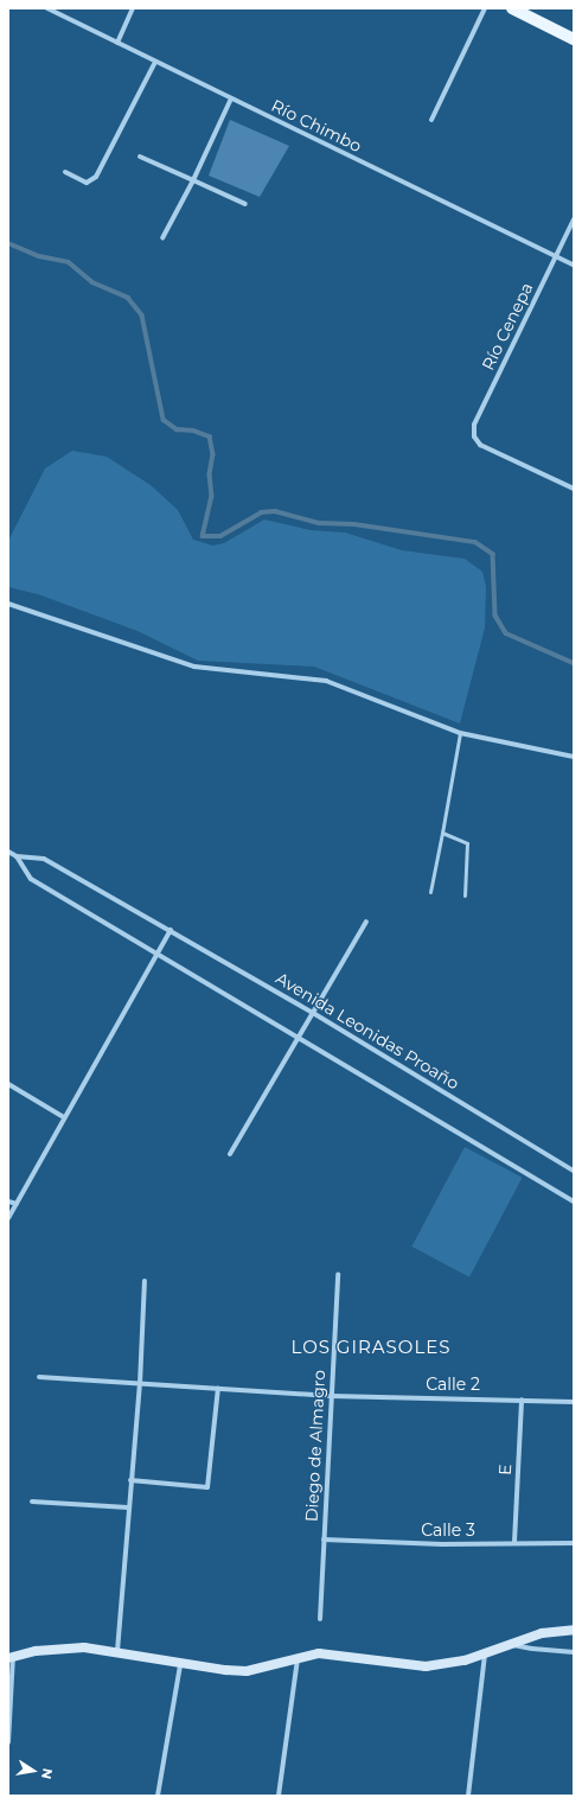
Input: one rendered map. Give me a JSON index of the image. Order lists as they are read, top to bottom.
{
  "streets": {
    "street": [
      "Río Chimbo",
      "Río Cenepa",
      "Avenida Leonidas Proaño",
      "Calle 2",
      "Diego de Almagro",
      "E",
      "Calle 3"
    ]
  },
  "crossings": [
    ["Río Chimbo", "Río Cenepa"],
    ["Calle 2", "Diego de Almagro"],
    ["Calle 2", "E"],
    ["Diego de Almagro", "Calle 3"],
    ["E", "Calle 3"]
  ],
  "districts": ["LOS GIRASOLES"],
  "north": "right"
}
